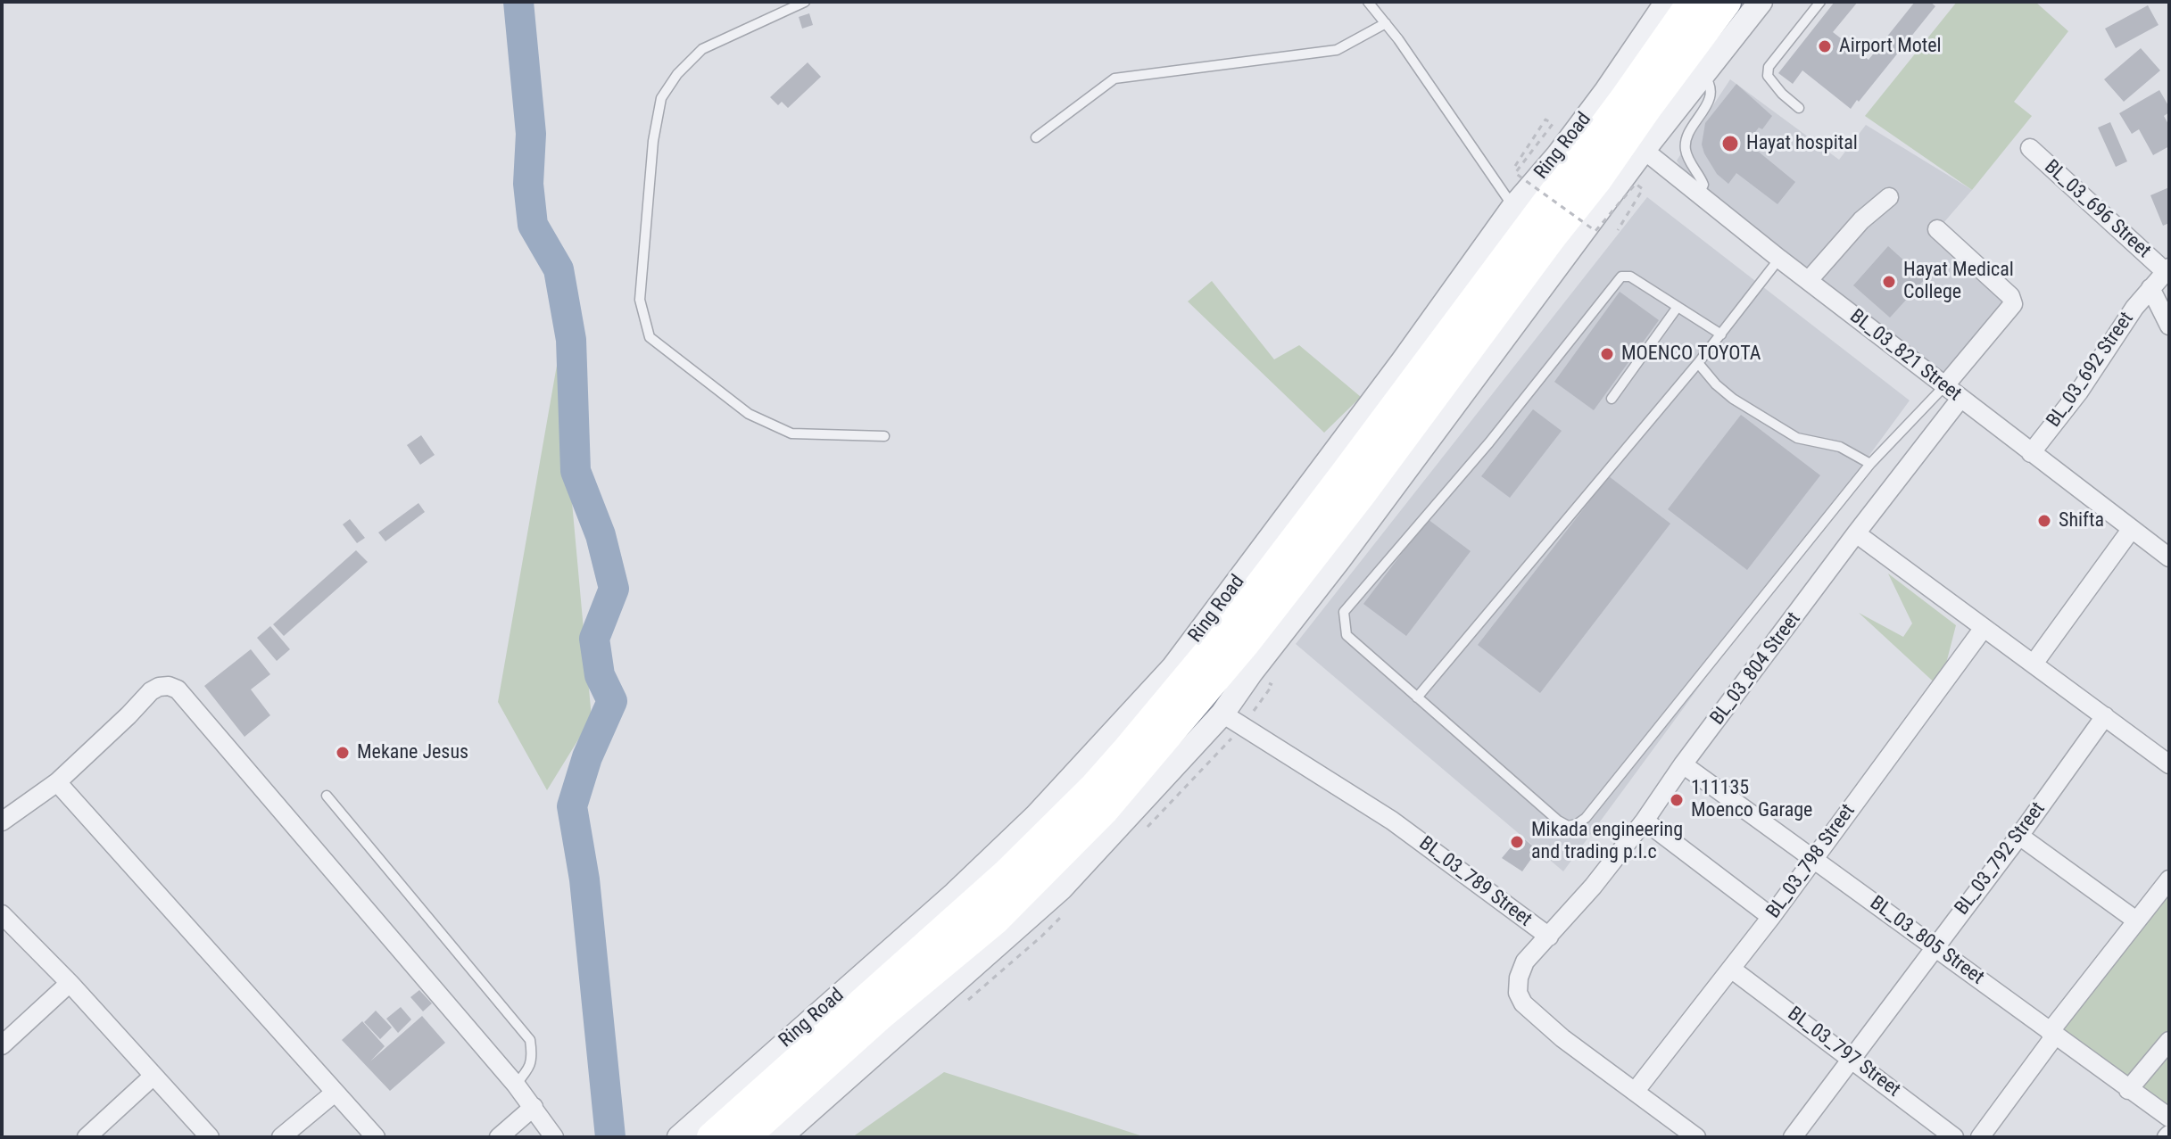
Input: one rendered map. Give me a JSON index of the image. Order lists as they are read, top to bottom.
{
  "streets": {
    "highway": ["Ring Road"],
    "street": [
      "BL_03_696 Street",
      "BL_03_821 Street",
      "BL_03_692 Street",
      "BL_03_804 Street",
      "BL_03_792 Street",
      "BL_03_798 Street",
      "BL_03_789 Street",
      "BL_03_805 Street",
      "BL_03_797 Street"
    ]
  },
  "crossings": [
    ["BL_03_696 Street", "BL_03_692 Street"],
    ["BL_03_821 Street", "BL_03_692 Street"],
    ["BL_03_821 Street", "BL_03_804 Street"],
    ["BL_03_804 Street", "BL_03_789 Street"],
    ["BL_03_804 Street", "BL_03_805 Street"],
    ["BL_03_792 Street", "BL_03_805 Street"],
    ["BL_03_792 Street", "BL_03_797 Street"],
    ["BL_03_798 Street", "BL_03_789 Street"],
    ["BL_03_798 Street", "BL_03_805 Street"],
    ["BL_03_798 Street", "BL_03_797 Street"]
  ],
  "places": [
    "Airport Motel",
    "Hayat hospital",
    "Hayat Medical College",
    "MOENCO TOYOTA",
    "Shifta",
    "Mekane Jesus",
    "111135 Moenco Garage",
    "Mikada engineering and trading p.l.c"
  ]
}
